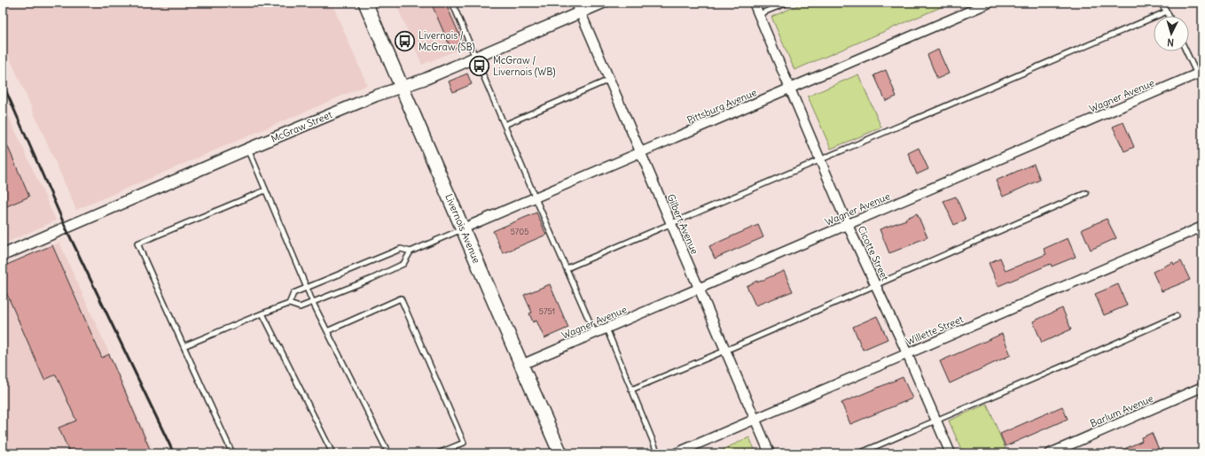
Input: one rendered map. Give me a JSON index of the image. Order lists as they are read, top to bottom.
{
  "streets": {
    "main road": ["Livernois Avenue"],
    "street": [
      "Wagner Avenue",
      "Pittsburg Avenue",
      "McGraw Street",
      "Gilbert Avenue",
      "Cicotte Street",
      "Willette Street",
      "Barlum Avenue"
    ]
  },
  "crossings": [
    ["Wagner Avenue", "Gilbert Avenue"],
    ["Wagner Avenue", "Livernois Avenue"],
    ["Wagner Avenue", "Cicotte Street"],
    ["Pittsburg Avenue", "Gilbert Avenue"],
    ["Pittsburg Avenue", "Livernois Avenue"],
    ["Pittsburg Avenue", "Cicotte Street"],
    ["McGraw Street", "Gilbert Avenue"],
    ["McGraw Street", "Livernois Avenue"],
    ["Gilbert Avenue", "Willette Street"],
    ["Cicotte Street", "Willette Street"]
  ],
  "places": {
    "bus stop": ["Livernois / McGraw (SB)", "McGraw / Livernois (WB)"]
  },
  "house_numbers": ["5705", "5751"],
  "north": "bottom"
}
